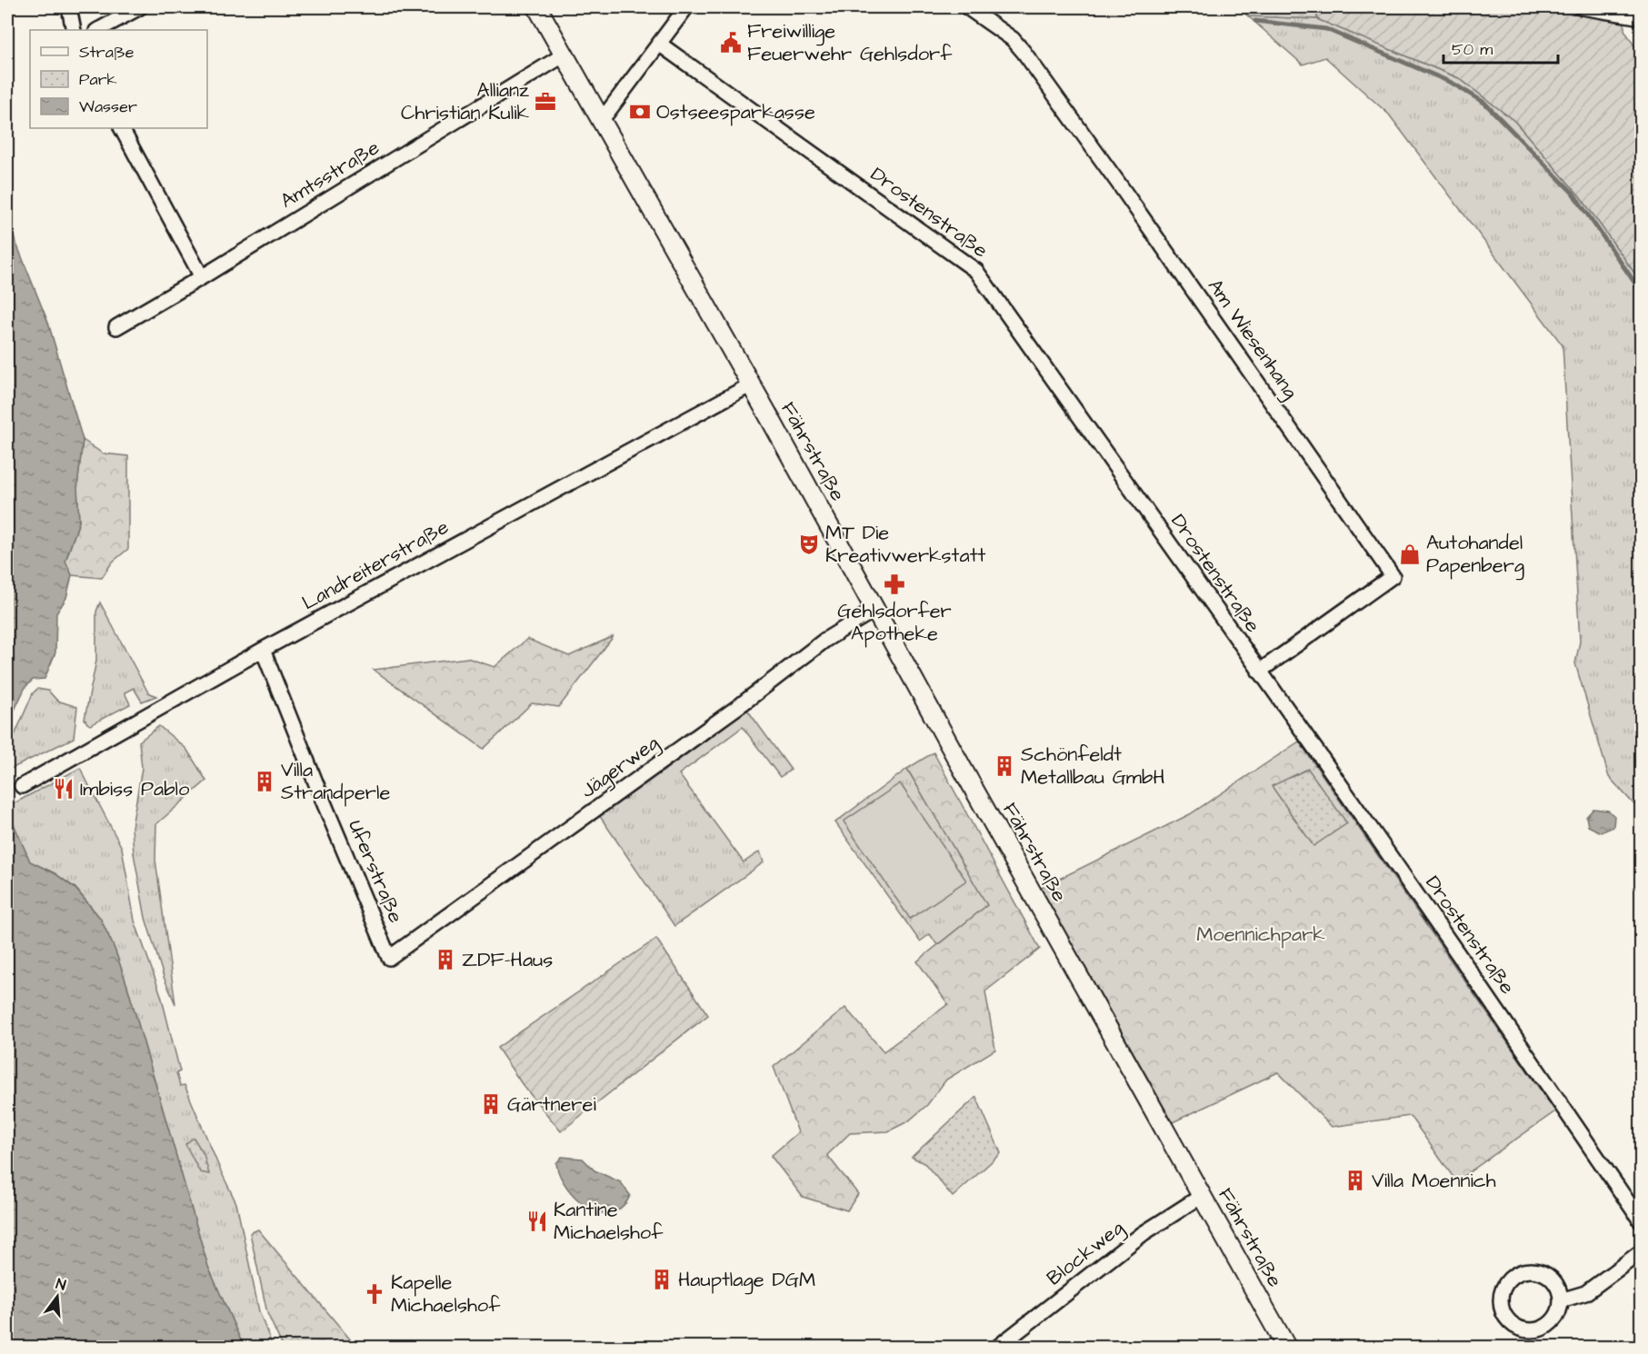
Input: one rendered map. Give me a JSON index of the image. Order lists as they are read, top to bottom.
{
  "streets": {
    "street": [
      "Amtsstraße",
      "Drostenstraße",
      "Am Wiesenhang",
      "Fährstraße",
      "Landreiterstraße",
      "Jägerweg",
      "Uferstraße",
      "Blockweg"
    ]
  },
  "crossings": [
    ["Amtsstraße", "Fährstraße"],
    ["Drostenstraße", "Am Wiesenhang"],
    ["Fährstraße", "Landreiterstraße"],
    ["Fährstraße", "Jägerweg"],
    ["Fährstraße", "Blockweg"],
    ["Landreiterstraße", "Uferstraße"],
    ["Jägerweg", "Uferstraße"]
  ],
  "parks": ["Moennichpark"],
  "places": {
    "public building": ["Freiwillige Feuerwehr Gehlsdorf"],
    "office": ["Allianz Christian Kulik"],
    "bank": ["Ostseesparkasse"],
    "theatre": ["MT Die Kreativwerkstatt"],
    "shop": ["Autohandel Papenberg"],
    "pharmacy": ["Gehlsdorfer Apotheke"],
    "building": [
      "Schönfeldt Metallbau GmbH",
      "Villa Strandperle",
      "ZDF-Haus",
      "Gärtnerei",
      "Villa Moennich",
      "Hauptlage DGM"
    ],
    "restaurant": ["Imbiss Pablo", "Kantine Michaelshof"],
    "church": ["Kapelle Michaelshof"]
  },
  "legend": ["Straße", "Park", "Wasser"],
  "scale_bar": "50 m",
  "north": "top"
}
